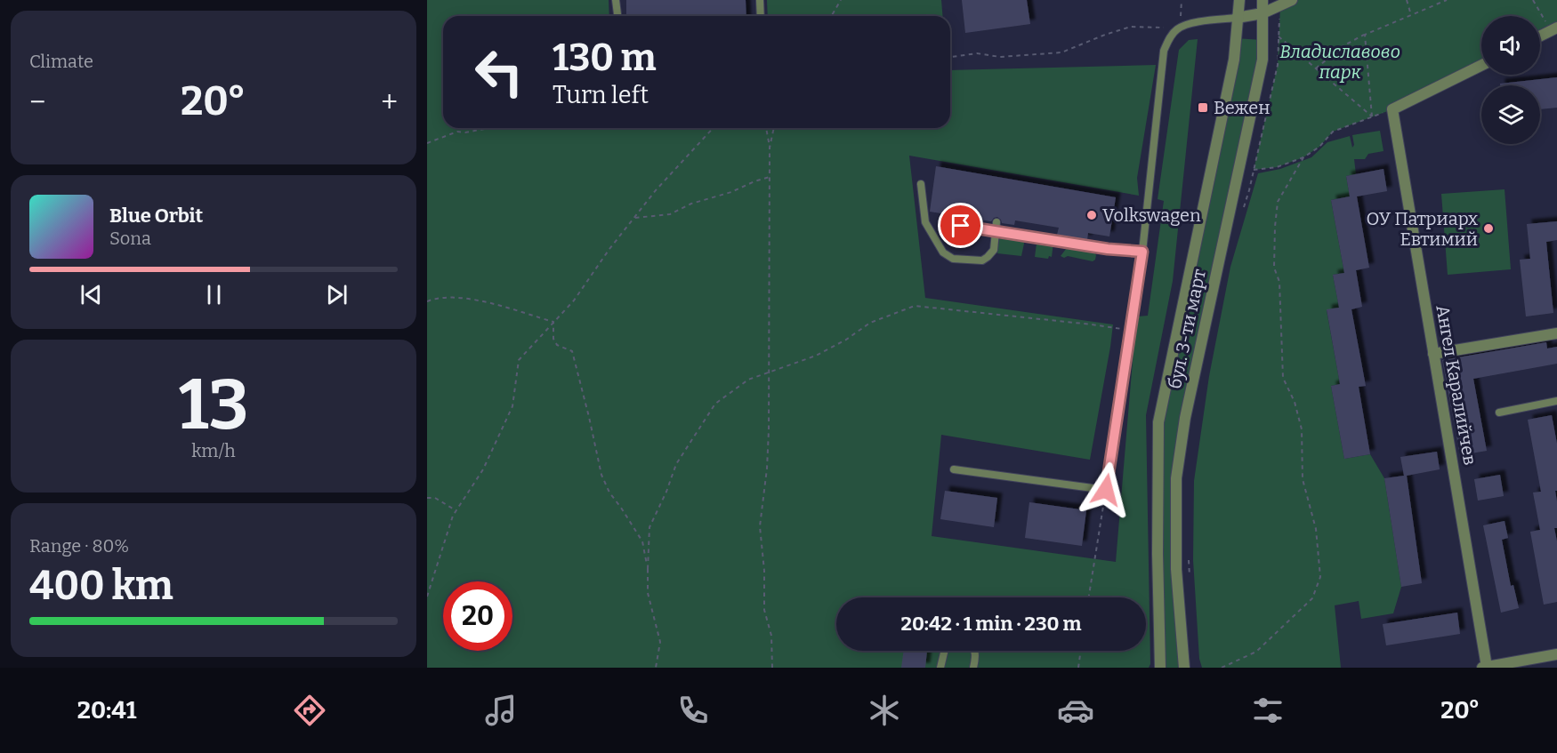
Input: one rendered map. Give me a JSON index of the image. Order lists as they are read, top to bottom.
{
  "streets": {
    "street": ["бул. 3-ти март", "Ангел Каралийчев"]
  },
  "parks": ["Владиславово парк"],
  "places": {
    "transit": ["Вежен"],
    "other": ["Volkswagen", "ОУ Патриарх Евтимий"]
  },
  "page": {
    "tile": [
      "Climate",
      ["13", "km/h"],
      ["Range · 80%", "400 km"]
    ],
    "turn": ["130 m", "Turn left"],
    "heat": ["−", "20°", "+"],
    "song": ["Blue Orbit", "Sona"],
    "limit": "20",
    "trip": "20:42 · 1 min · 230 m",
    "tabs": ["20:41", "20°"]
  }
}
